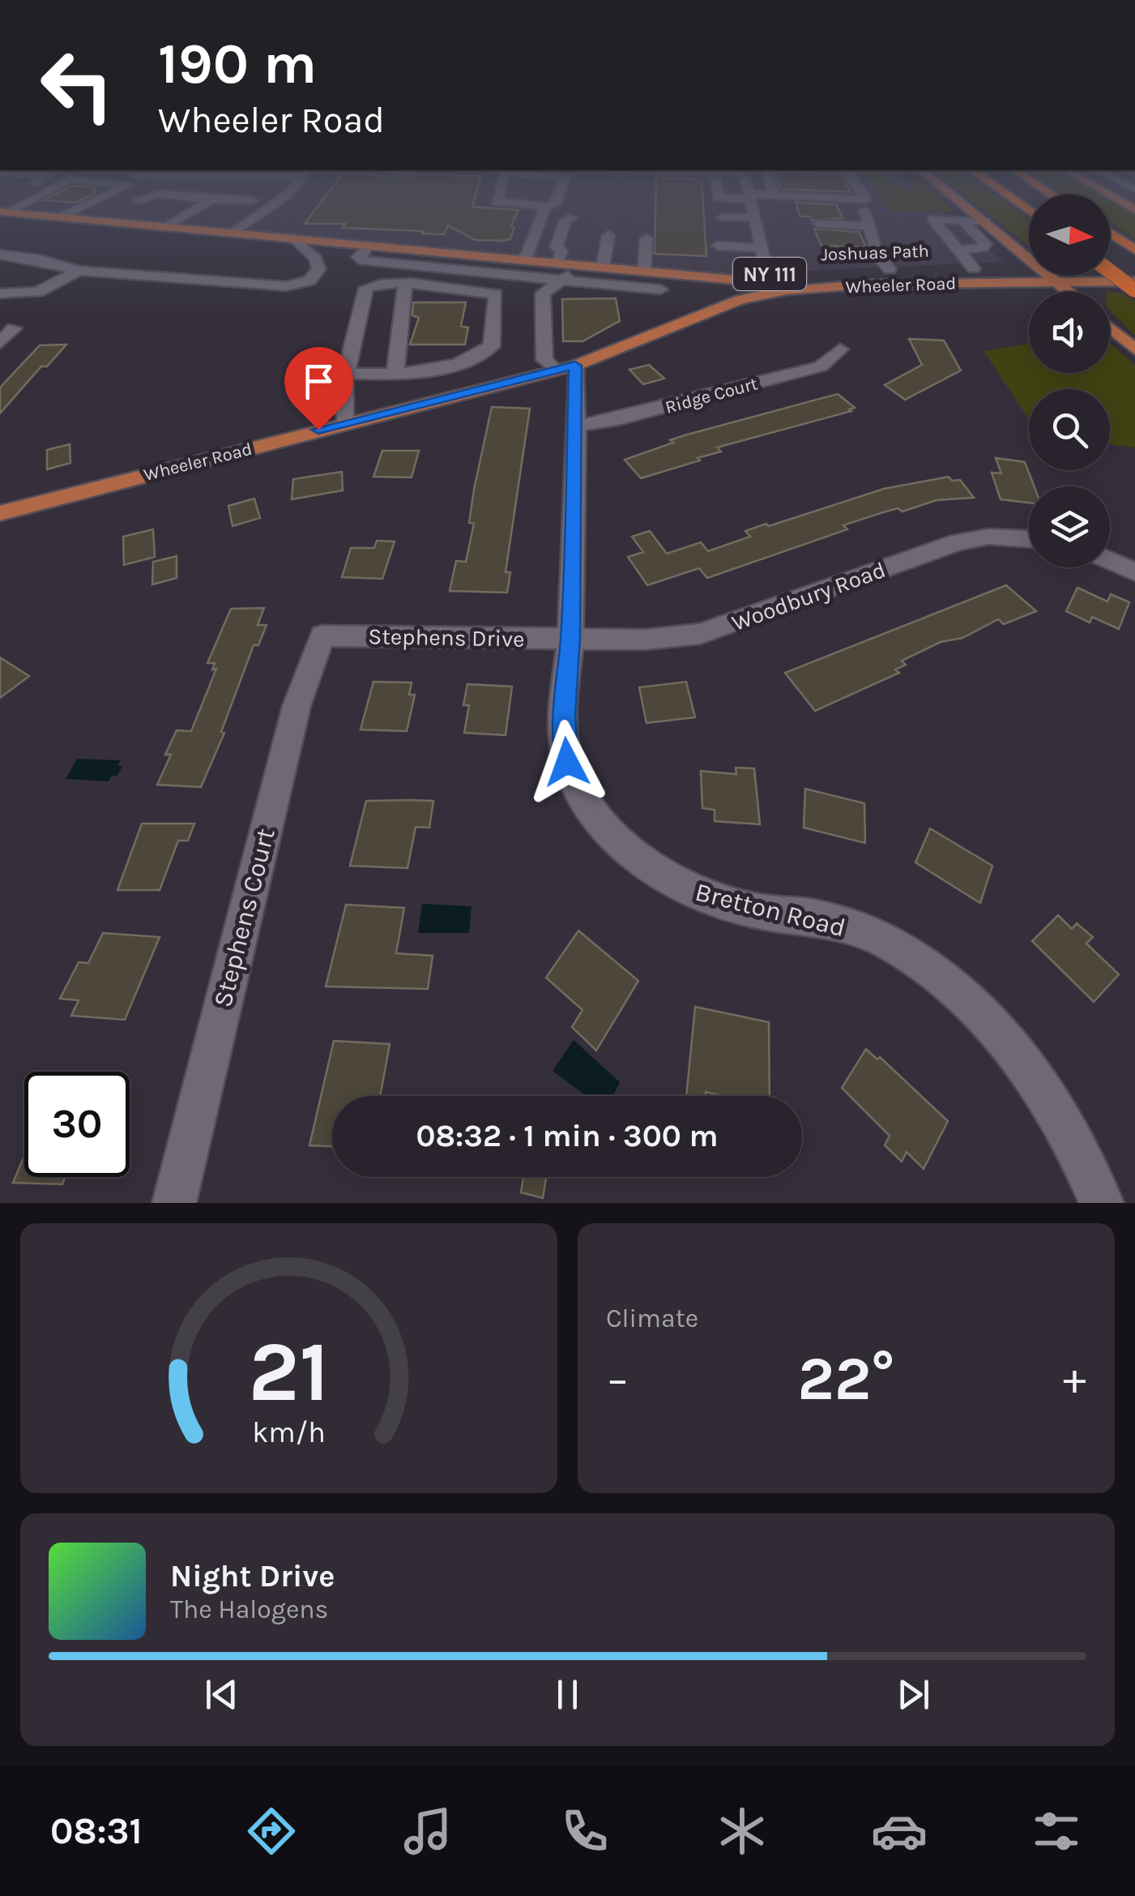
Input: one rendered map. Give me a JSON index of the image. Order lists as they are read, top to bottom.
{
  "streets": {
    "main road": ["Joshuas Path", "NY 111", "Wheeler Road"],
    "street": [
      "Ridge Court",
      "Woodbury Road",
      "Stephens Drive",
      "Bretton Road",
      "Stephens Court"
    ]
  },
  "crossings": [
    ["Joshuas Path", "Wheeler Road"],
    ["Wheeler Road", "Bretton Road"],
    ["Ridge Court", "Bretton Road"],
    ["Woodbury Road", "Stephens Drive"],
    ["Woodbury Road", "Bretton Road"],
    ["Stephens Drive", "Bretton Road"],
    ["Stephens Drive", "Stephens Court"]
  ],
  "north": "right",
  "page": {
    "turn": ["190 m", "Wheeler Road"],
    "limit": "30",
    "trip": "08:32 · 1 min · 300 m",
    "tile": "Climate",
    "heat": ["−", "22°", "+"],
    "song": ["Night Drive", "The Halogens"],
    "tabs": "08:31",
    "gauge": ["21", "km/h"]
  }
}
